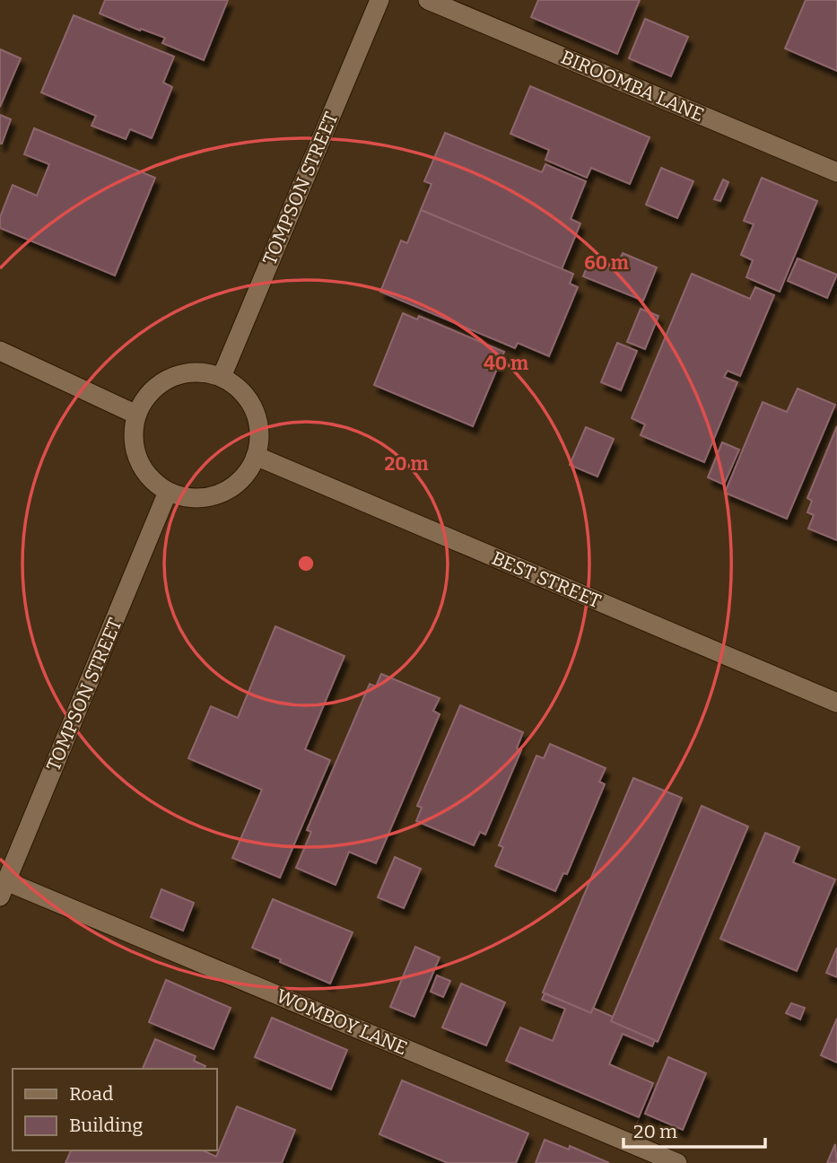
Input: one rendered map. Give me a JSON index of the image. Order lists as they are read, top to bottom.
{
  "streets": {
    "street": [
      "BIROOMBA LANE",
      "TOMPSON STREET",
      "BEST STREET",
      "WOMBOY LANE"
    ]
  },
  "crossings": [
    ["TOMPSON STREET", "BEST STREET"],
    ["TOMPSON STREET", "WOMBOY LANE"]
  ],
  "legend": ["Road", "Building"],
  "scale_bar": "20 m",
  "rings": ["60 m", "40 m", "20 m"]
}
